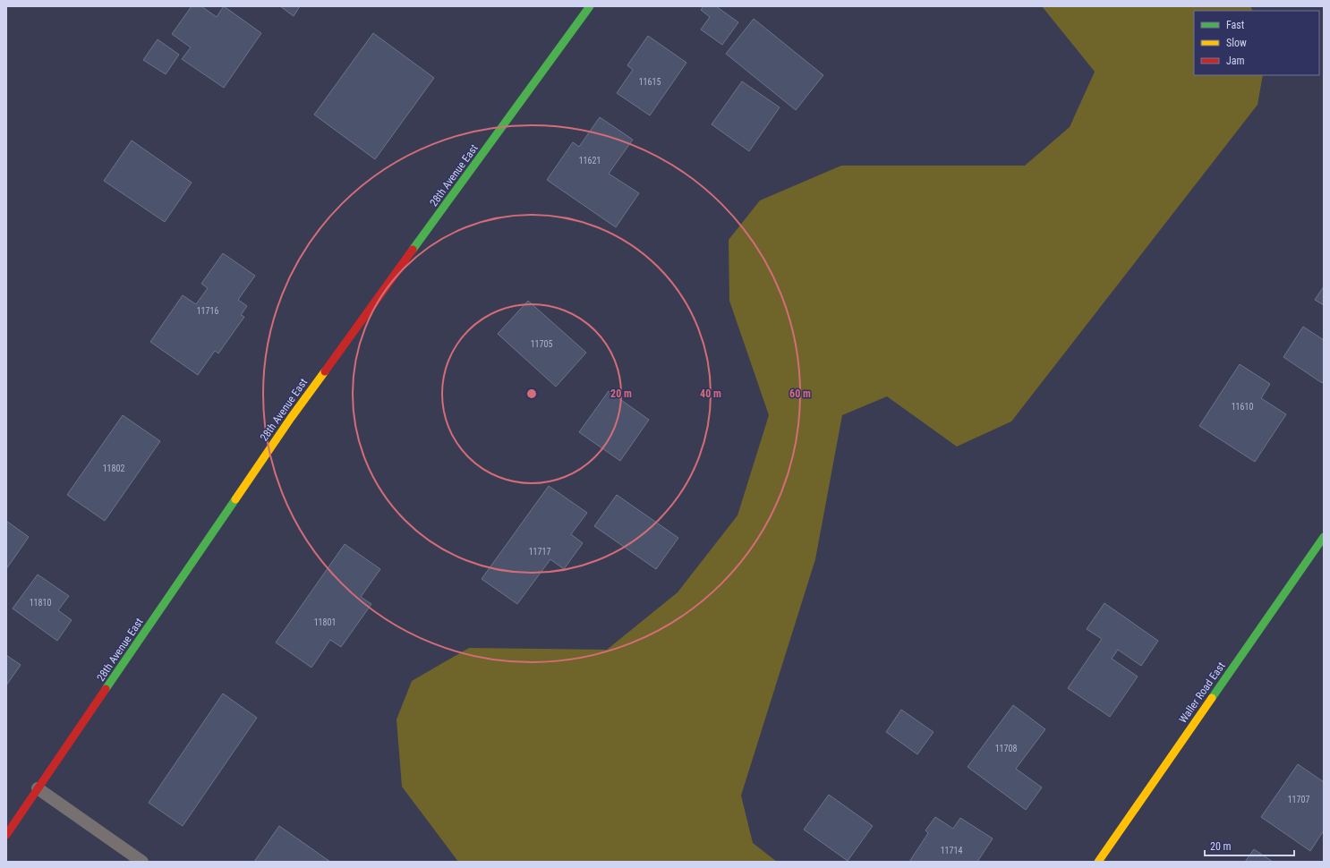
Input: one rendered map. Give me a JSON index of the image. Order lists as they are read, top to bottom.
{
  "streets": {
    "street": ["28th Avenue East", "Waller Road East"]
  },
  "house_numbers": [
    "11615",
    "11621",
    "11716",
    "11705",
    "11610",
    "11802",
    "11717",
    "11810",
    "11801",
    "11708",
    "11707",
    "11714"
  ],
  "legend": ["Fast", "Slow", "Jam"],
  "scale_bar": "20 m",
  "rings": ["20 m", "40 m", "60 m"]
}
